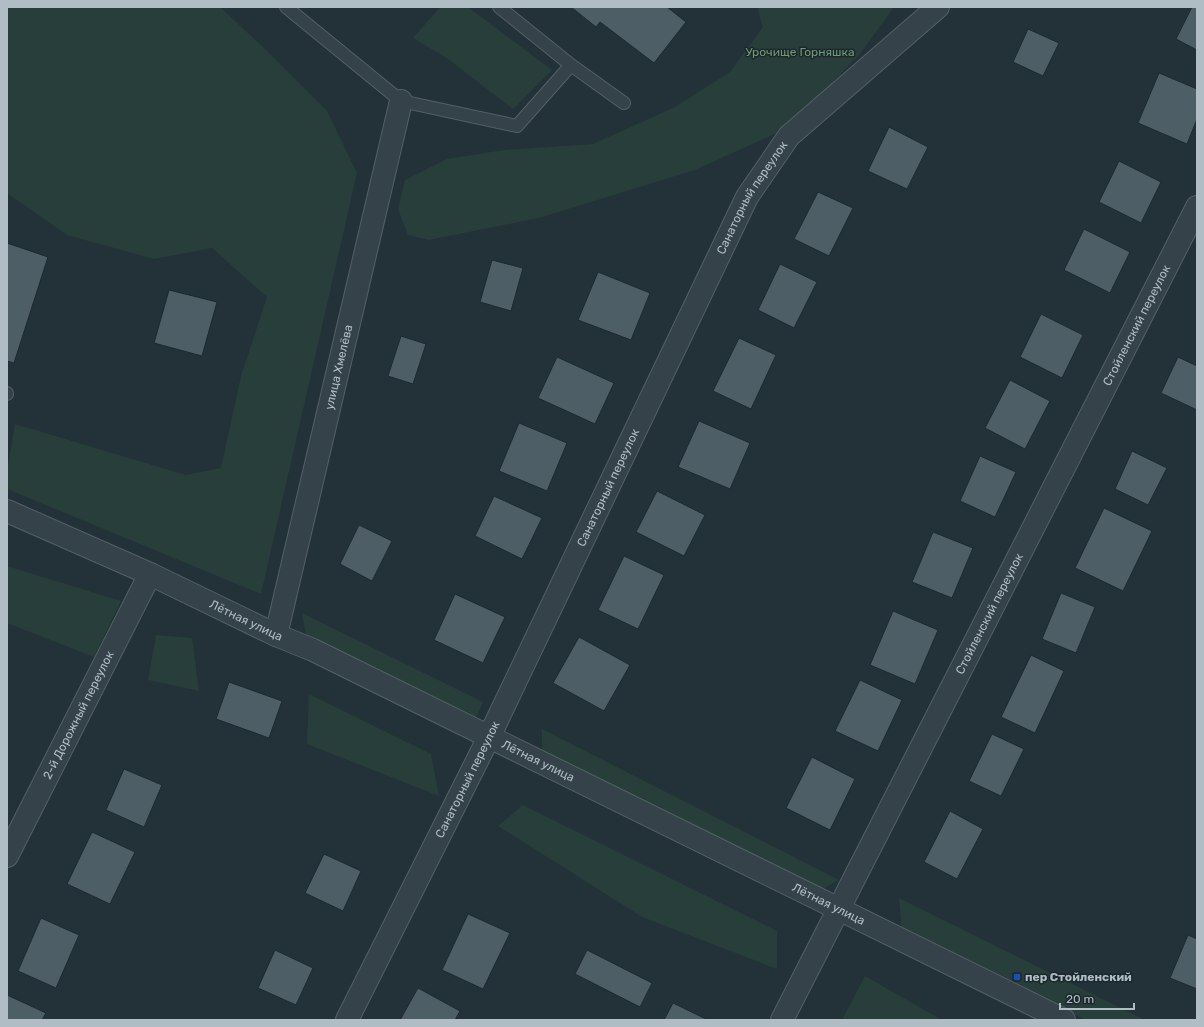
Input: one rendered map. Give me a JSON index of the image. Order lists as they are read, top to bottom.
{
  "streets": {
    "street": [
      "Санаторный переулок",
      "Стойленский переулок",
      "улица Хмелёва",
      "Лётная улица",
      "2-й Дорожный переулок"
    ]
  },
  "crossings": [
    ["Санаторный переулок", "Лётная улица"],
    ["Стойленский переулок", "Лётная улица"],
    ["улица Хмелёва", "Лётная улица"],
    ["Лётная улица", "2-й Дорожный переулок"]
  ],
  "parks": ["Урочище Горняшка"],
  "places": {
    "transit": ["пер Стойленский"]
  },
  "scale_bar": "20 m"
}
